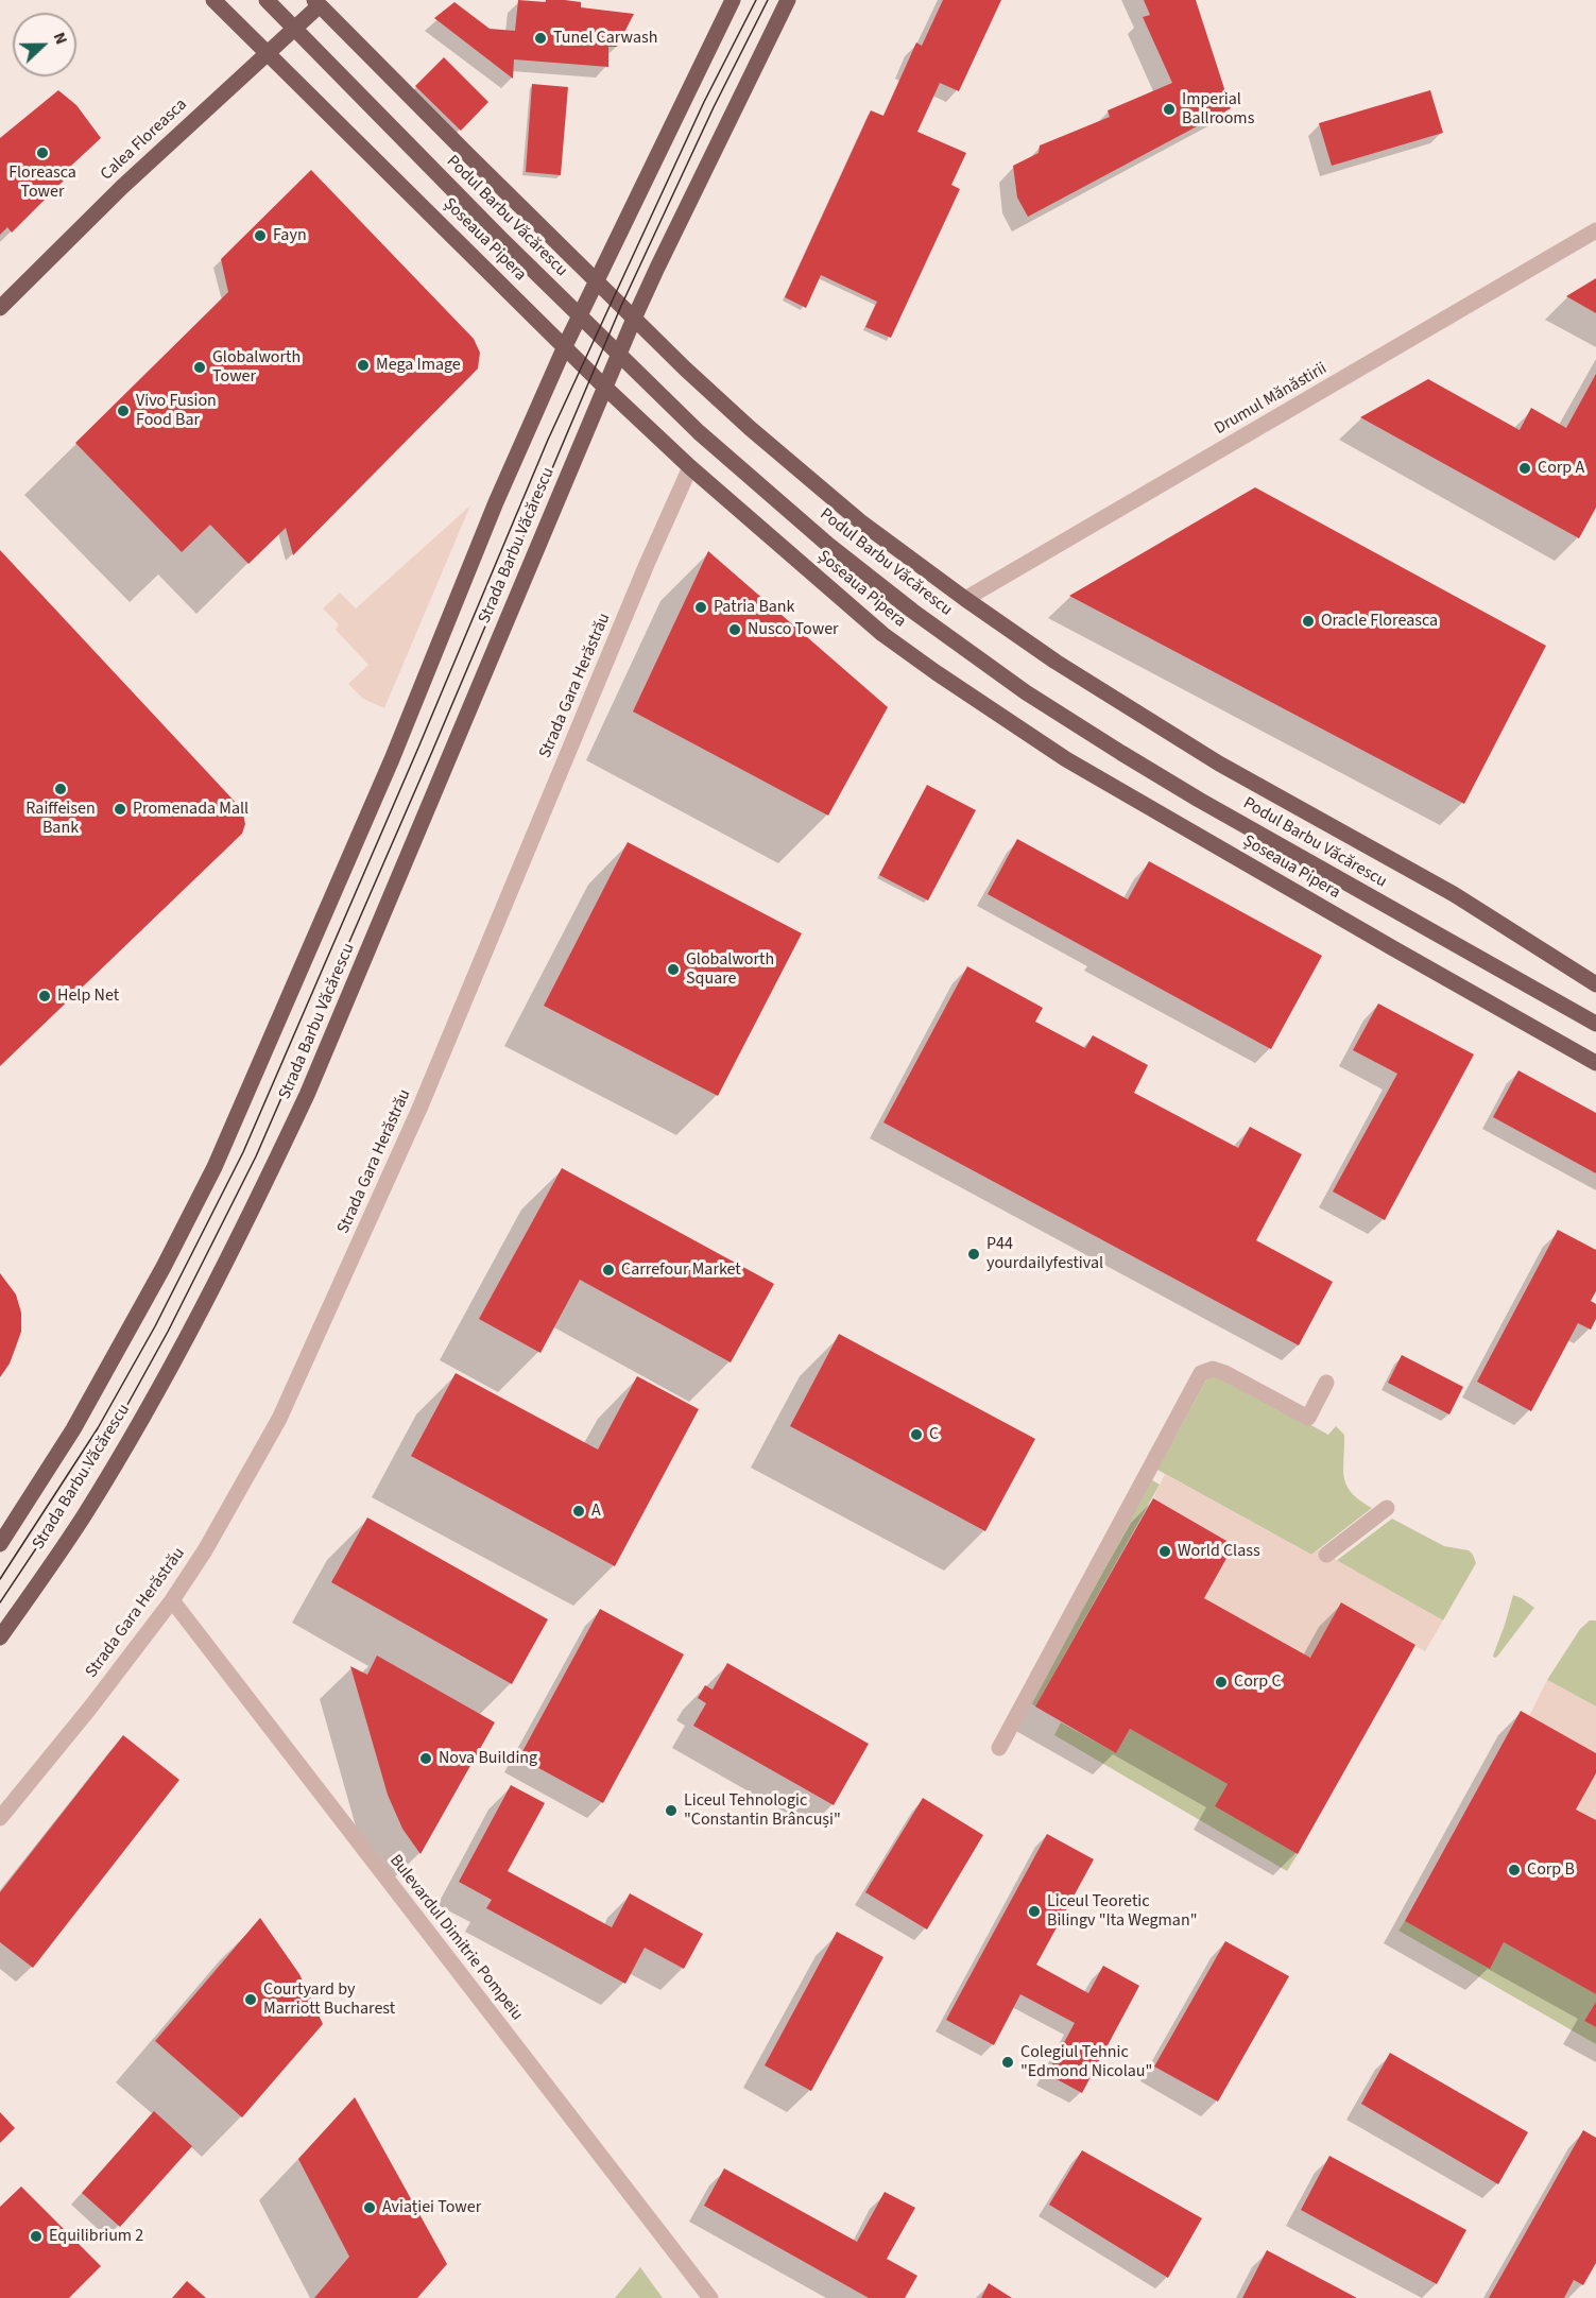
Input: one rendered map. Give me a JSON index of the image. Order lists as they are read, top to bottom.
{
  "streets": {
    "main road": [
      "Calea Floreasca",
      "Podul Barbu Văcărescu",
      "Șoseaua Pipera",
      "Strada Barbu Văcărescu"
    ],
    "street": ["Drumul Mănăstirii", "Strada Gara Herăstrău", "Bulevardul Dimitrie Pompeiu"]
  },
  "crossings": [
    ["Calea Floreasca", "Șoseaua Pipera"],
    ["Șoseaua Pipera", "Strada Barbu Văcărescu"],
    ["Șoseaua Pipera", "Strada Gara Herăstrău"],
    ["Strada Gara Herăstrău", "Bulevardul Dimitrie Pompeiu"]
  ],
  "places": [
    "Tunel Carwash",
    "Imperial Ballrooms",
    "Floreasca Tower",
    "Fayn",
    "Mega Image",
    "Globalworth Tower",
    "Vivo Fusion Food Bar",
    "Corp A",
    "Patria Bank",
    "Oracle Floreasca",
    "Nusco Tower",
    "Raiffeisen Bank",
    "Promenada Mall",
    "Globalworth Square",
    "Help Net",
    "P44 yourdailyfestival",
    "Carrefour Market",
    "C",
    "A",
    "World Class",
    "Corp C",
    "Nova Building",
    "Liceul Tehnologic \"Constantin Brâncuși\"",
    "Corp B",
    "Liceul Teoretic Bilingv \"Ita Wegman\"",
    "Courtyard by Marriott Bucharest",
    "Colegiul Tehnic \"Edmond Nicolau\"",
    "Aviației Tower",
    "Equilibrium 2"
  ],
  "north": "right"
}
